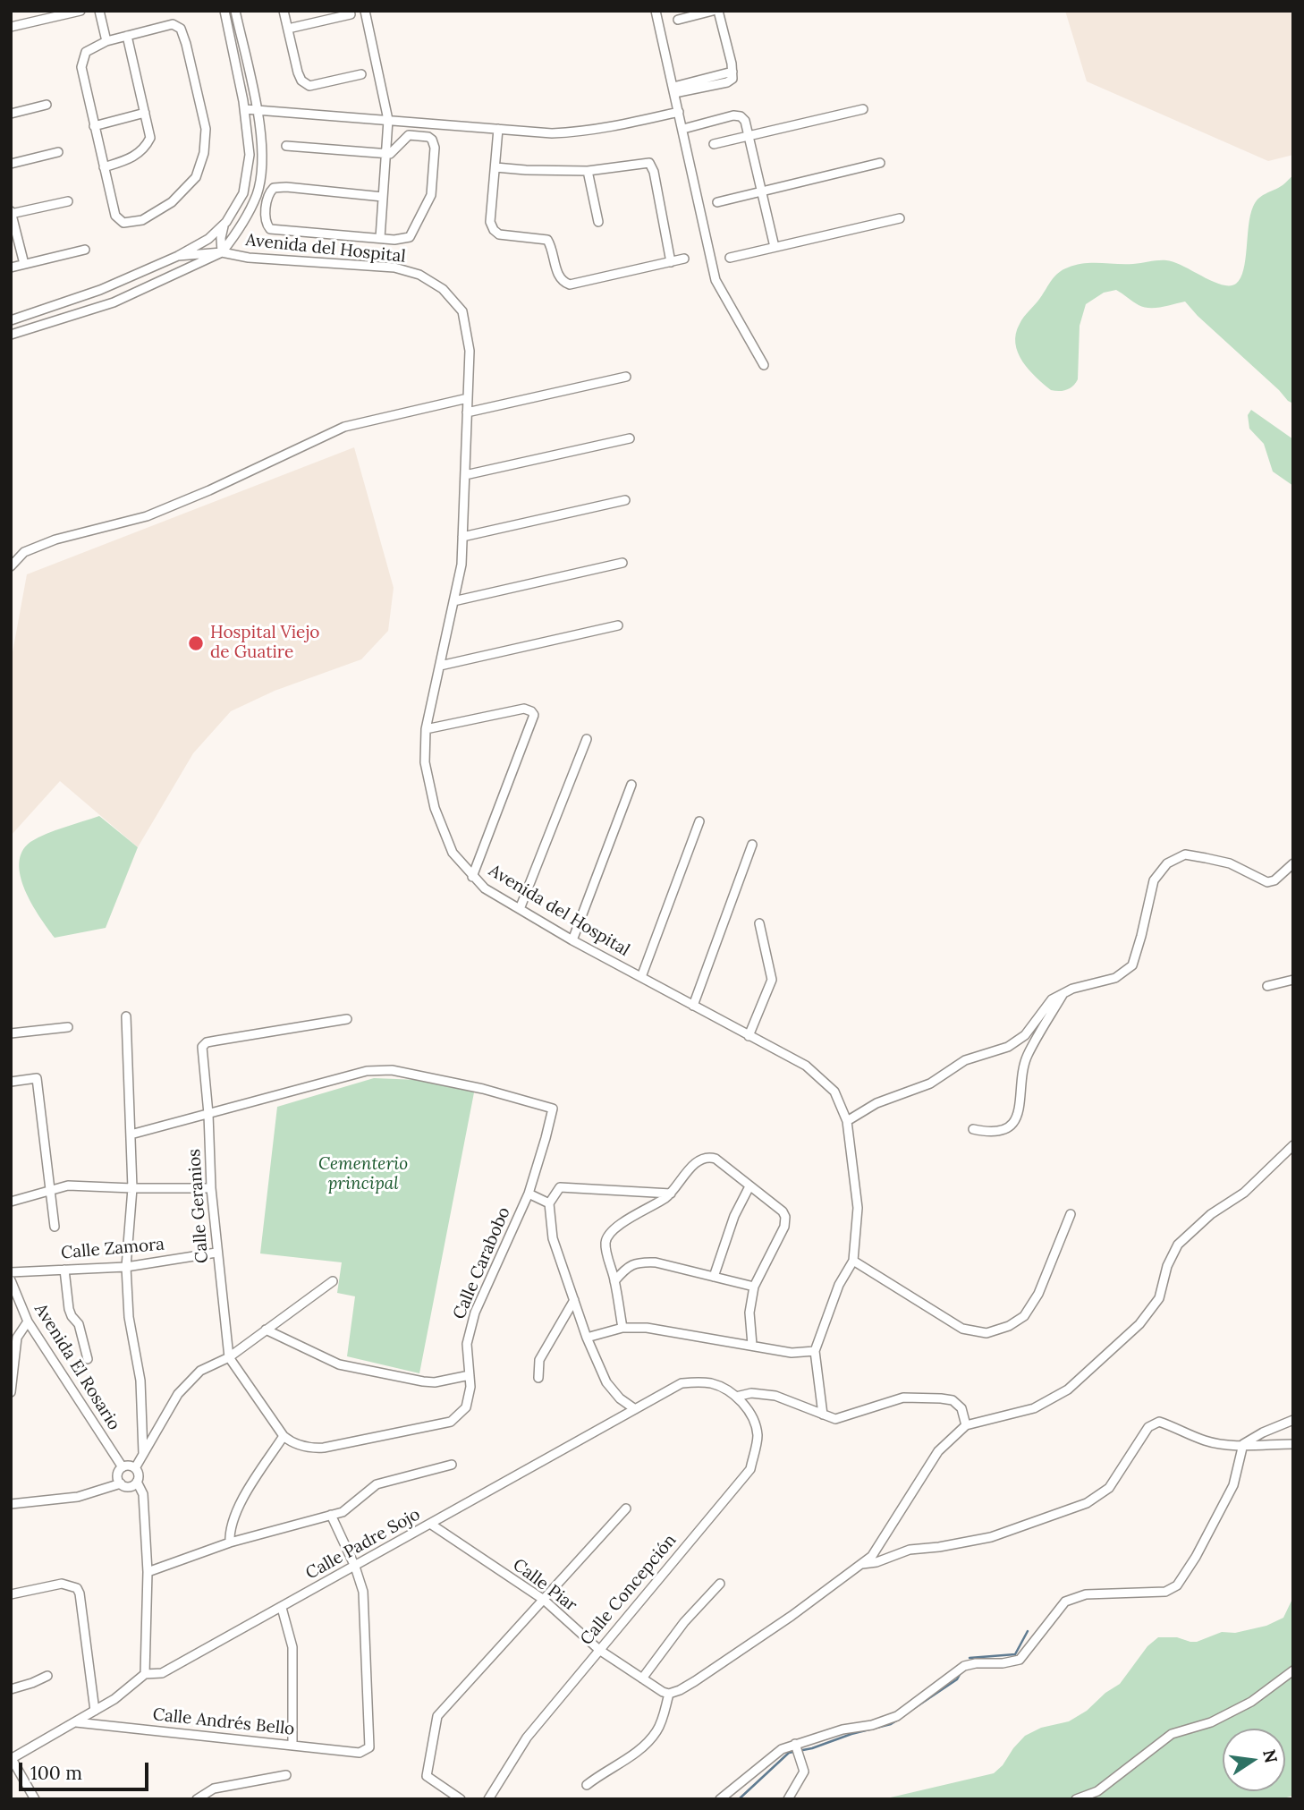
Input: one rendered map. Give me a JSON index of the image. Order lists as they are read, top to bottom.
{
  "streets": {
    "street": [
      "Avenida del Hospital",
      "Calle Geranios",
      "Calle Zamora",
      "Calle Carabobo",
      "Avenida El Rosario",
      "Calle Padre Sojo",
      "Calle Piar",
      "Calle Concepción",
      "Calle Andrés Bello"
    ]
  },
  "crossings": [
    ["Calle Geranios", "Calle Zamora"],
    ["Calle Geranios", "Calle Carabobo"],
    ["Calle Padre Sojo", "Calle Piar"],
    ["Calle Padre Sojo", "Calle Concepción"],
    ["Calle Padre Sojo", "Calle Andrés Bello"],
    ["Calle Piar", "Calle Concepción"]
  ],
  "parks": ["Cementerio principal"],
  "places": ["Hospital Viejo de Guatire"],
  "scale_bar": "100 m",
  "north": "right"
}
